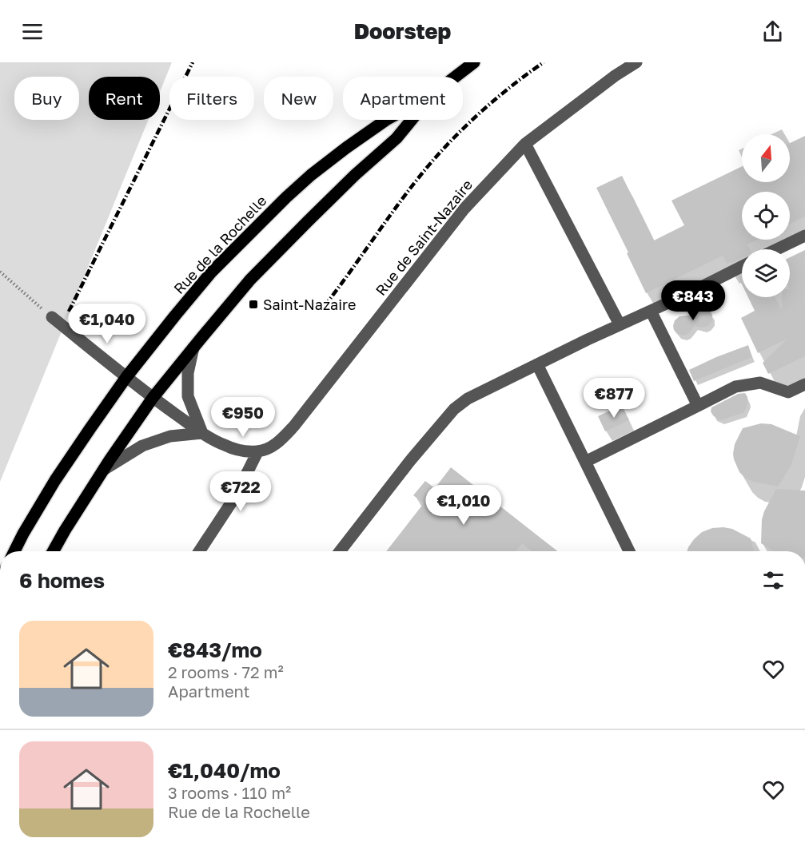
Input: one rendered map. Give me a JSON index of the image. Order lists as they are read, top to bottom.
{
  "streets": {
    "main road": ["Rue de la Rochelle"],
    "street": ["Rue de Saint-Nazaire"]
  },
  "places": {
    "transit": ["Saint-Nazaire"]
  },
  "north": "top",
  "page": {
    "header": "Doorstep",
    "chip": [
      "Buy",
      "Rent",
      "Filters",
      "New",
      "Apartment"
    ],
    "price": [
      "€843",
      "€1,040",
      "€877",
      "€950",
      "€722",
      "€1,010"
    ],
    "heading": "6 homes",
    "list": [
      {
        "name": "€843/mo",
        "note": "2 rooms · 72 m² · Apartment"
      },
      {
        "name": "€1,040/mo",
        "note": "3 rooms · 110 m² · Rue de la Rochelle"
      }
    ]
  }
}
